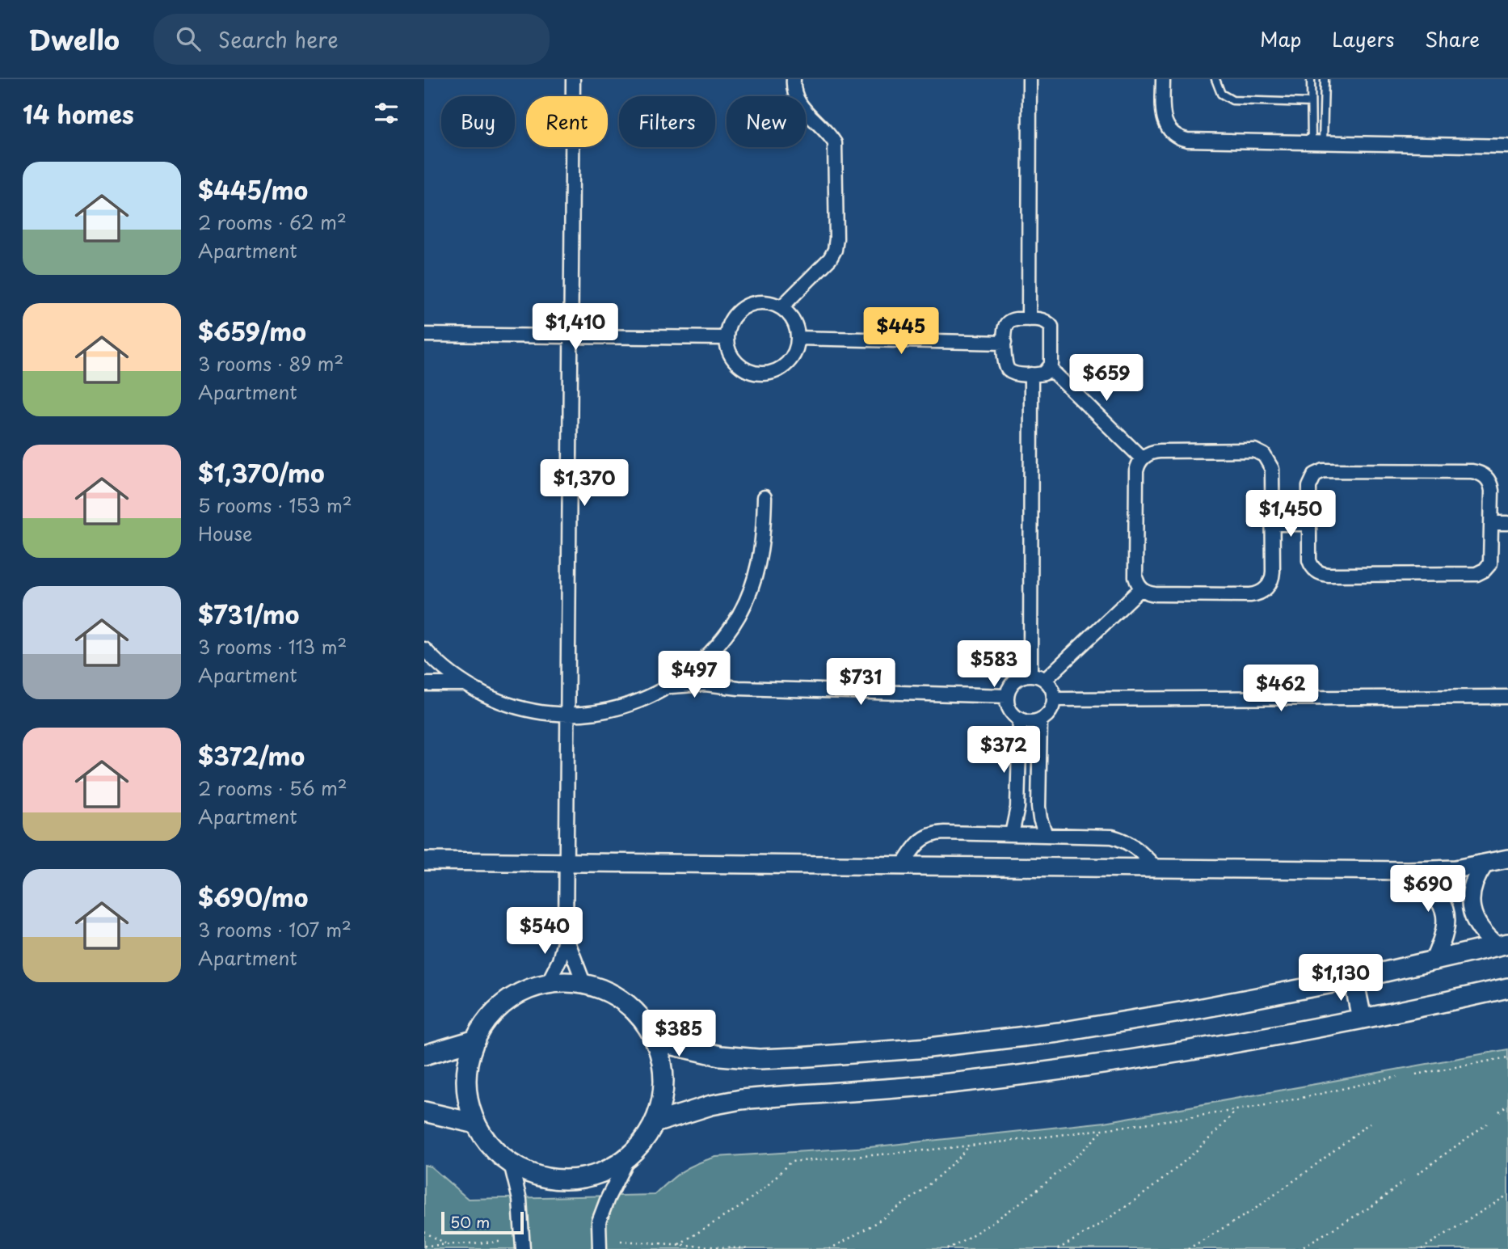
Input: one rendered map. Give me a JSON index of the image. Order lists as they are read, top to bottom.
{
  "scale_bar": "50 m",
  "page": {
    "header": "Dwello",
    "search": "Search here",
    "nav": ["Map", "Layers", "Share"],
    "heading": "14 homes",
    "chip": [
      "Buy",
      "Rent",
      "Filters",
      "New"
    ],
    "list": [
      {
        "name": "$445/mo",
        "note": "2 rooms · 62 m² · Apartment"
      },
      {
        "name": "$659/mo",
        "note": "3 rooms · 89 m² · Apartment"
      },
      {
        "name": "$1,370/mo",
        "note": "5 rooms · 153 m² · House"
      },
      {
        "name": "$731/mo",
        "note": "3 rooms · 113 m² · Apartment"
      },
      {
        "name": "$372/mo",
        "note": "2 rooms · 56 m² · Apartment"
      },
      {
        "name": "$690/mo",
        "note": "3 rooms · 107 m² · Apartment"
      }
    ],
    "price": [
      "$1,410",
      "$445",
      "$659",
      "$1,370",
      "$1,450",
      "$583",
      "$497",
      "$731",
      "$462",
      "$372",
      "$690",
      "$540",
      "$1,130",
      "$385"
    ],
    "scale": "50 m"
  }
}
